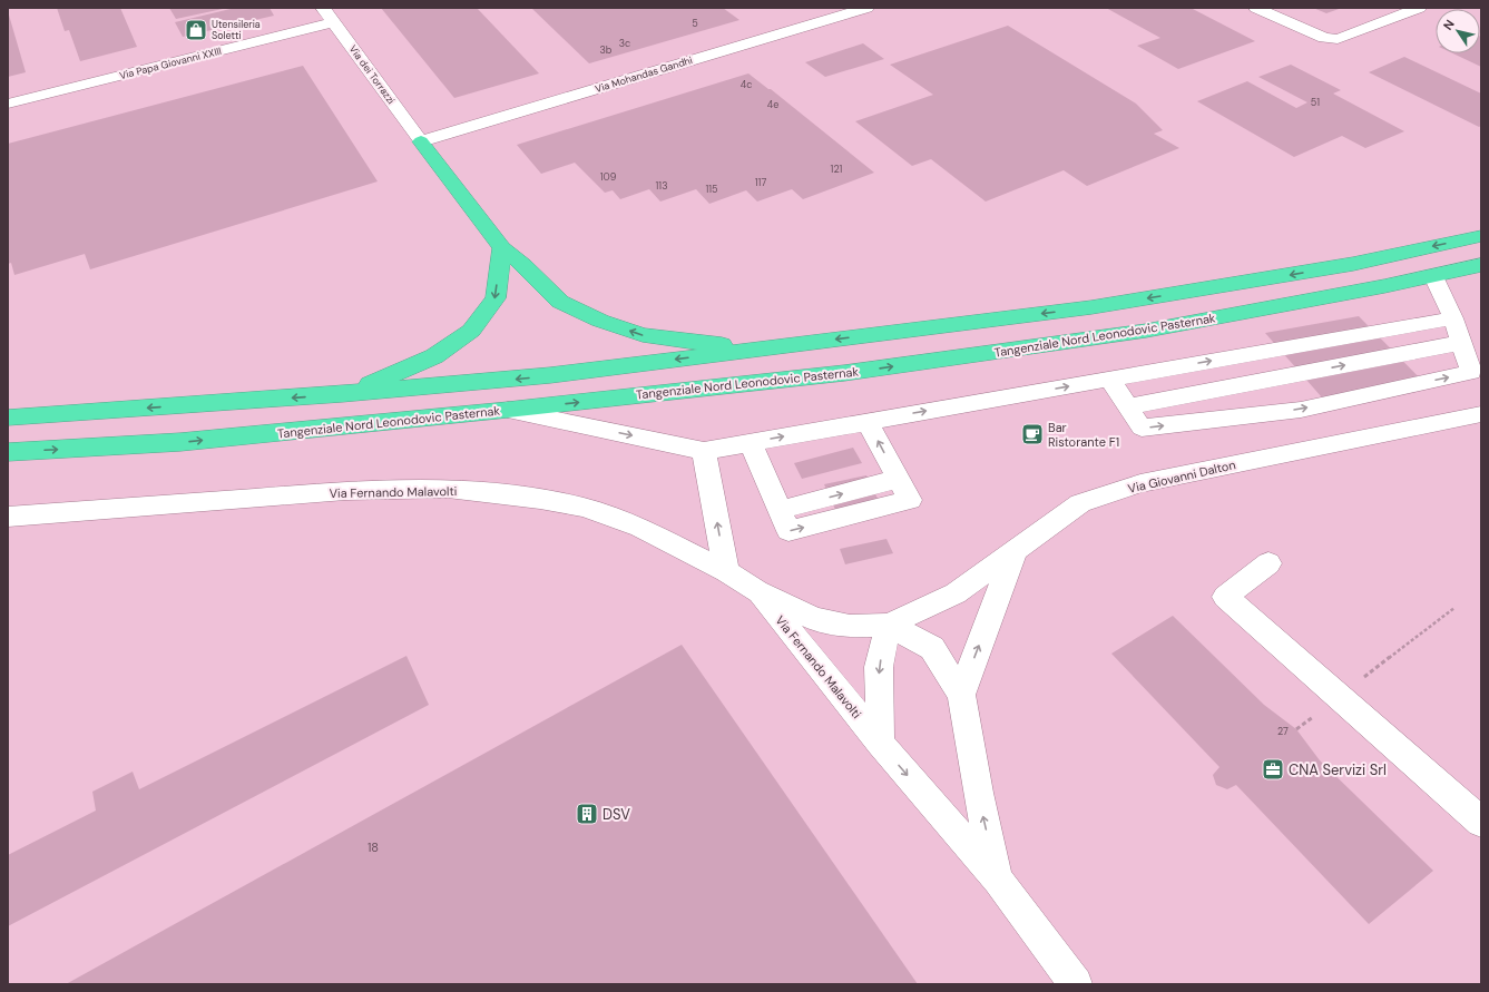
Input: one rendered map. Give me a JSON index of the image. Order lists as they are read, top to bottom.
{
  "streets": {
    "highway": ["Tangenziale Nord Leonodovic Pasternak"],
    "street": [
      "Via Papa Giovanni XXIII",
      "Via dei Torrazzi",
      "Via Mohandas Gandhi",
      "Via Giovanni Dalton",
      "Via Fernando Malavolti"
    ]
  },
  "crossings": [
    ["Via Papa Giovanni XXIII", "Via dei Torrazzi"],
    ["Via dei Torrazzi", "Via Mohandas Gandhi"],
    ["Via Giovanni Dalton", "Via Fernando Malavolti"]
  ],
  "places": {
    "shop": ["Utensileria Soletti"],
    "cafe": ["Bar Ristorante F1"],
    "office": ["CNA Servizi Srl"],
    "building": ["DSV"]
  },
  "house_numbers": [
    "5",
    "3c",
    "3b",
    "4c",
    "51",
    "4e",
    "121",
    "109",
    "117",
    "113",
    "115",
    "27",
    "18"
  ],
  "north": "top left"
}
